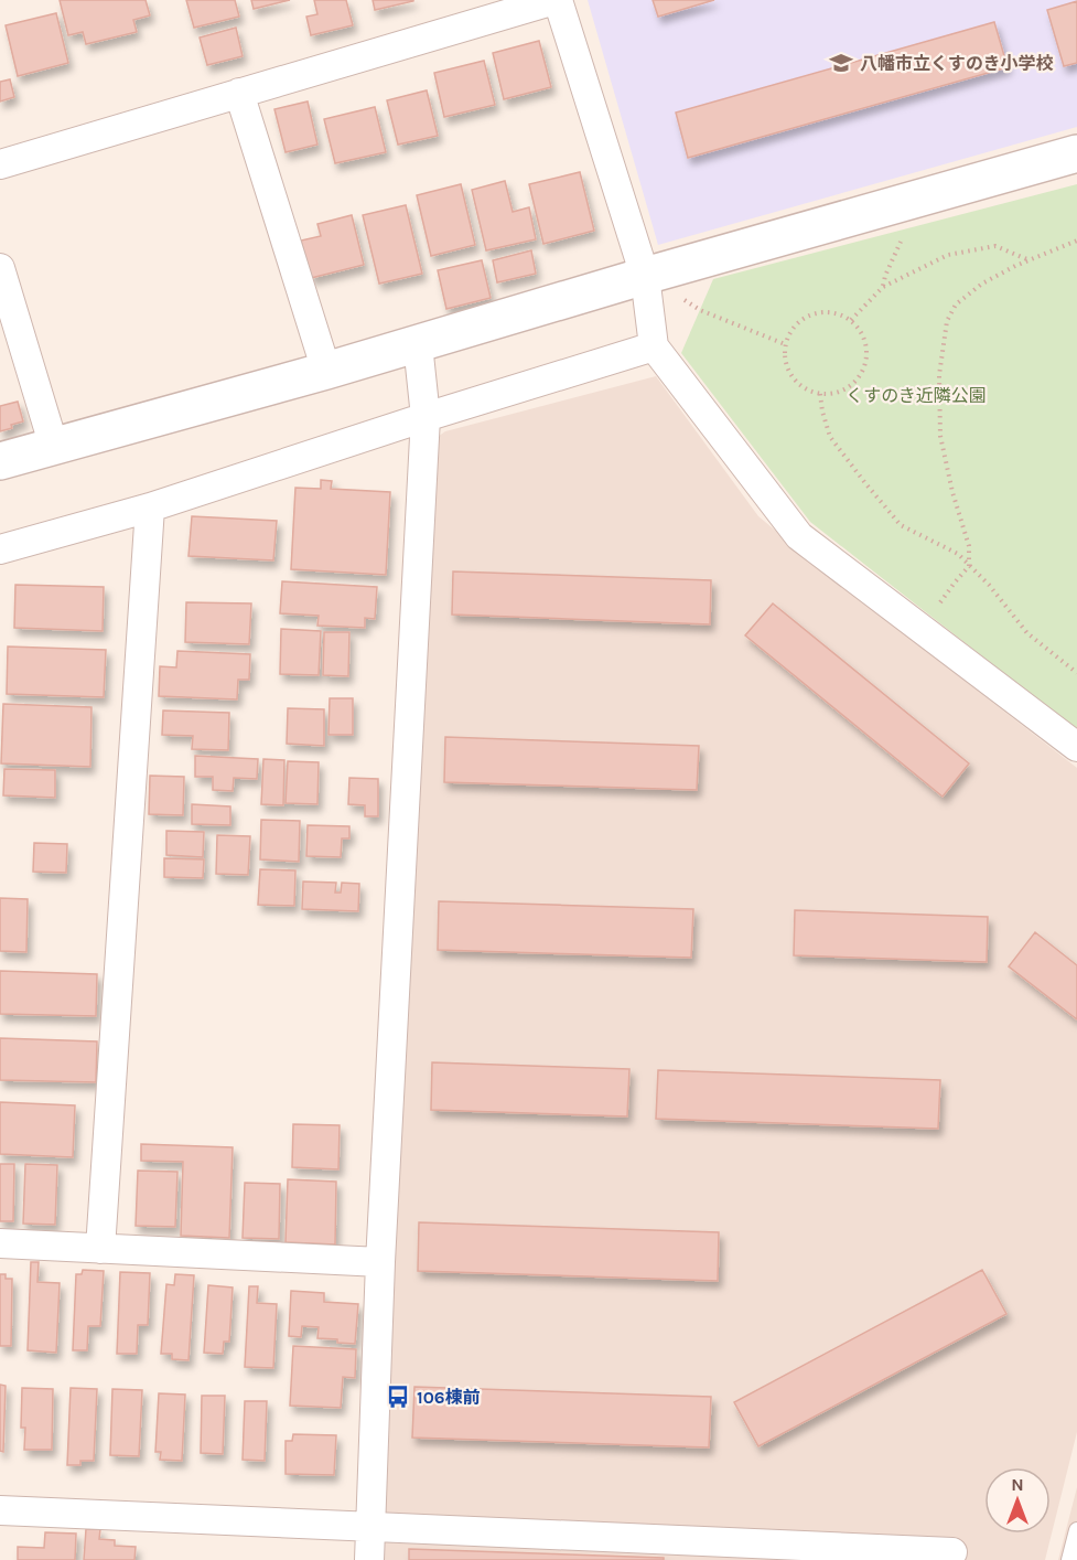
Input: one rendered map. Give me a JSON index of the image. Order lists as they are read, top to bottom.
{
  "parks": ["くすのき近隣公園"],
  "places": {
    "school or university": ["八幡市立くすのき小学校"],
    "bus stop": ["106棟前"]
  },
  "north": "top"
}
